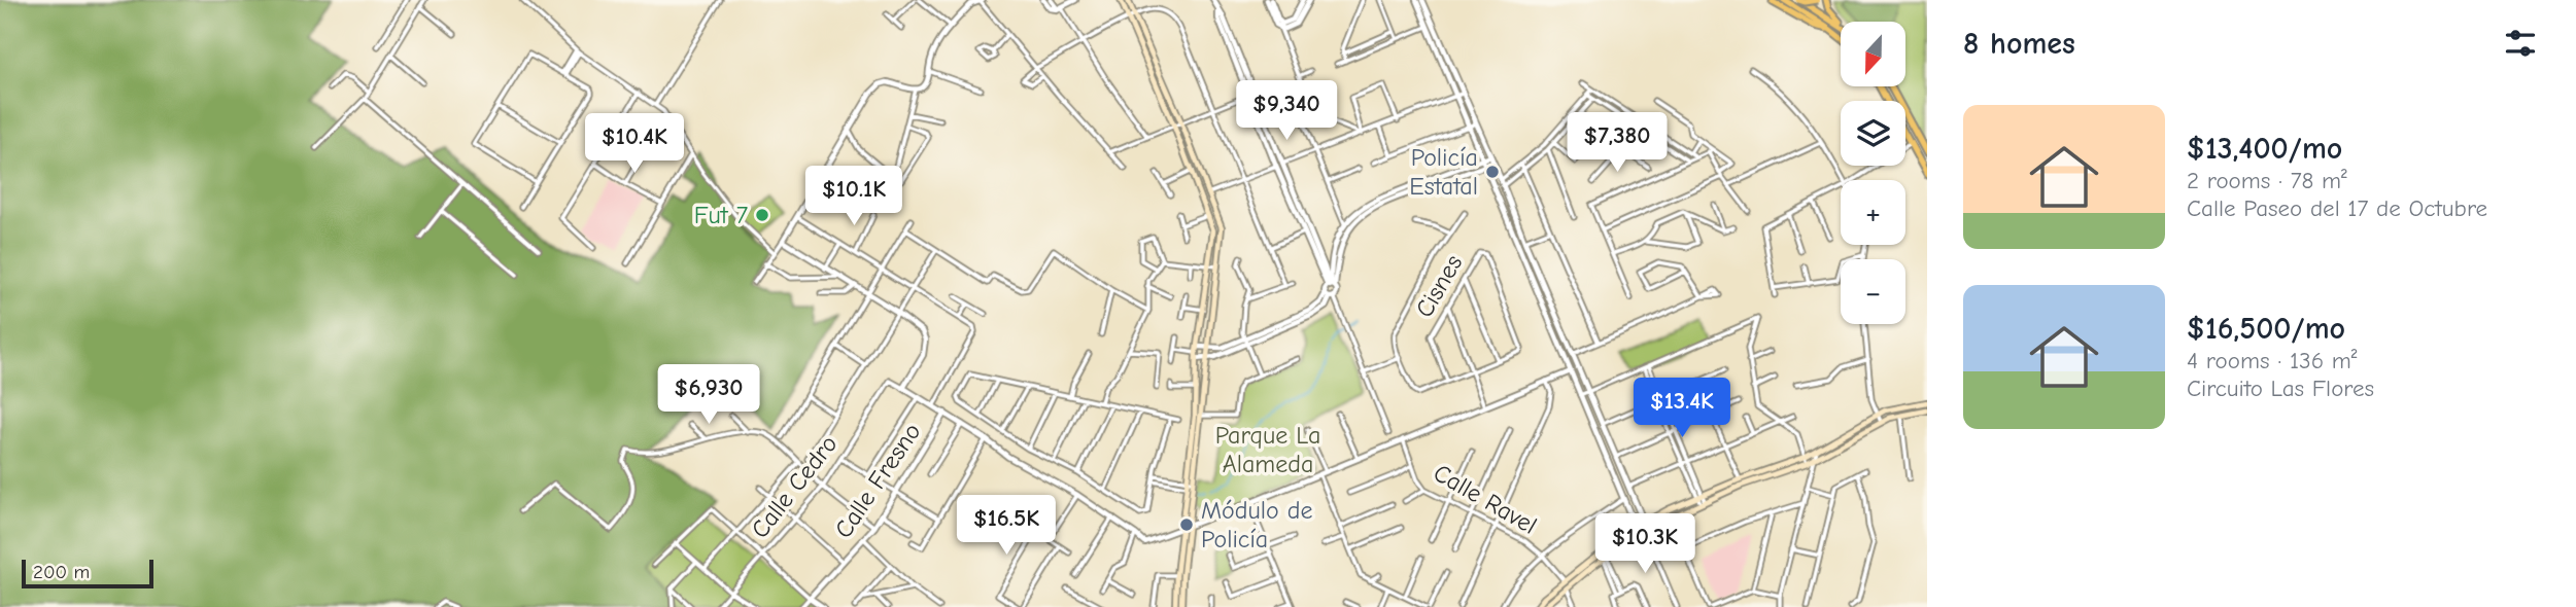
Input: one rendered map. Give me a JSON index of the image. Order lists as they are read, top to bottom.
{
  "streets": {
    "street": [
      "Cisnes",
      "Calle Fresno",
      "Calle Cedro",
      "Calle Ravel"
    ]
  },
  "parks": ["Parque La Alameda"],
  "places": ["Policía Estatal", "Fut 7", "Módulo de Policía"],
  "scale_bar": "200 m",
  "north": "bottom",
  "page": {
    "heading": "8 homes",
    "map_buttons": ["+", "−"],
    "price": [
      "$9,340",
      "$7,380",
      "$10.4K",
      "$10.1K",
      "$6,930",
      "$13.4K",
      "$16.5K",
      "$10.3K"
    ],
    "list": [
      {
        "name": "$13,400/mo",
        "note": "2 rooms · 78 m² · Calle Paseo del 17 de Octubre"
      },
      {
        "name": "$16,500/mo",
        "note": "4 rooms · 136 m² · Circuito Las Flores"
      }
    ],
    "scale": "200 m"
  }
}
